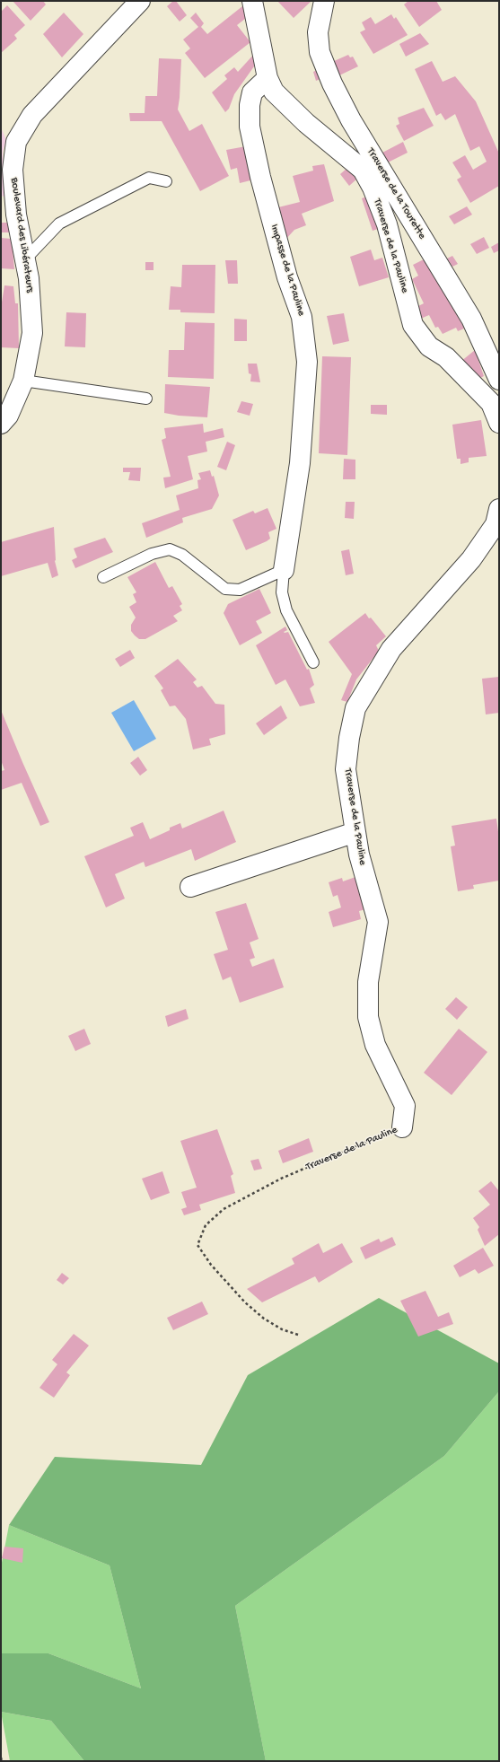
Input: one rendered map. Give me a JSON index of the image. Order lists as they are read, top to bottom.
{
  "streets": {
    "street": [
      "Traverse de la Tourette",
      "Boulevard des Libérateurs",
      "Traverse de la Pauline",
      "Impasse de la Pauline"
    ]
  },
  "crossings": [
    ["Traverse de la Pauline", "Impasse de la Pauline"]
  ]
}
